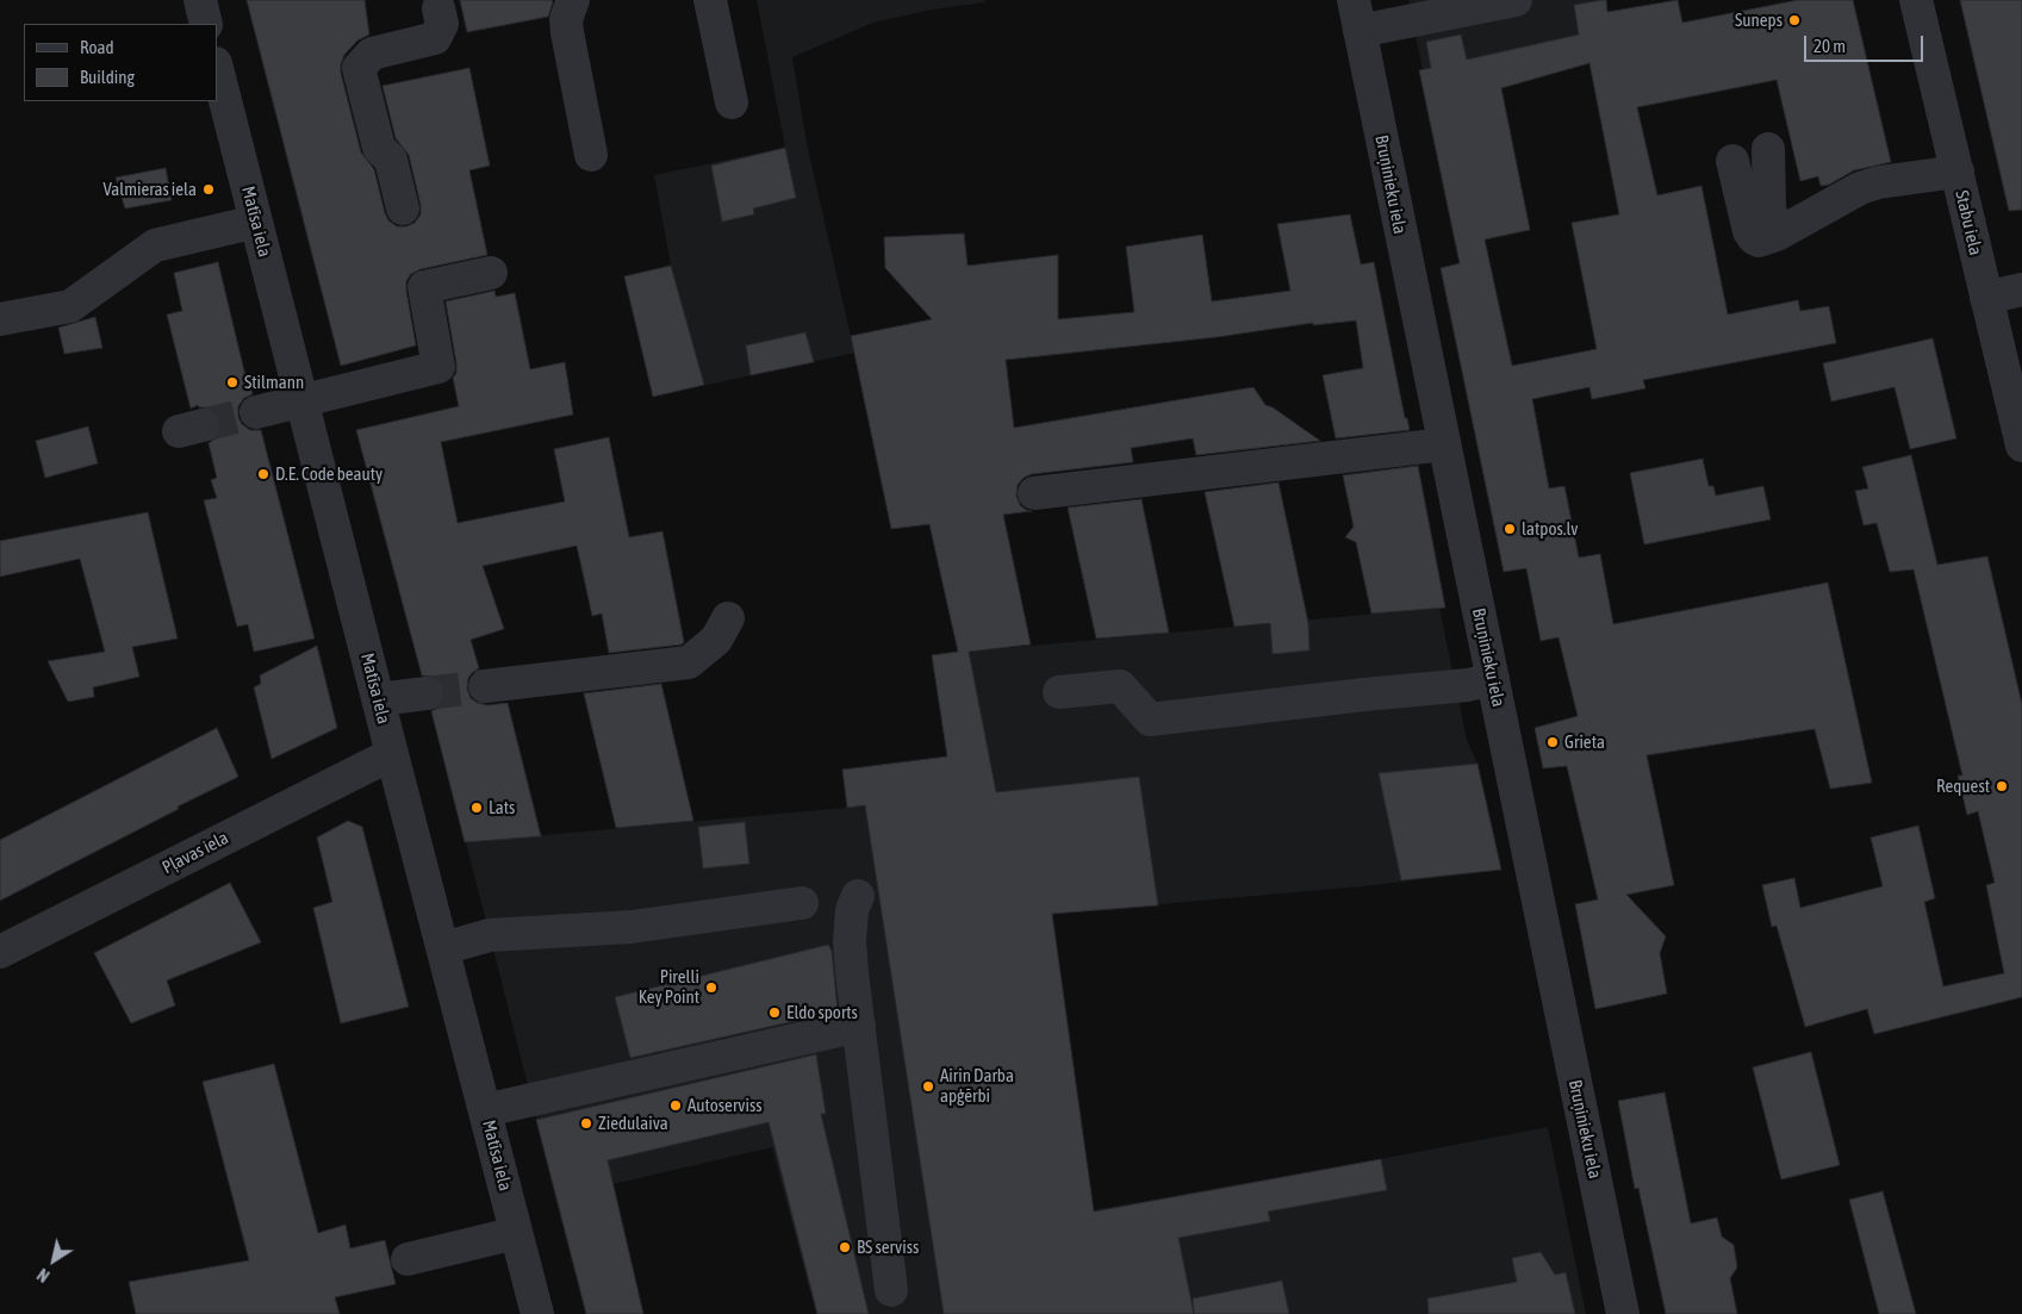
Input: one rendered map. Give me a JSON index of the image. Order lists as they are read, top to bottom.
{
  "streets": {
    "street": [
      "Bruņinieku iela",
      "Matīsa iela",
      "Stabu iela",
      "Pļavas iela"
    ]
  },
  "crossings": [
    ["Matīsa iela", "Pļavas iela"]
  ],
  "places": [
    "Suneps",
    "Valmieras iela",
    "Stilmann",
    "D.E. Code beauty",
    "latpos.lv",
    "Grieta",
    "Request",
    "Lats",
    "Pirelli Key Point",
    "Eldo sports",
    "Airin Darba apģērbi",
    "Autoserviss",
    "Ziedulaiva",
    "BS serviss"
  ],
  "legend": ["Road", "Building"],
  "scale_bar": "20 m",
  "north": "bottom left"
}
